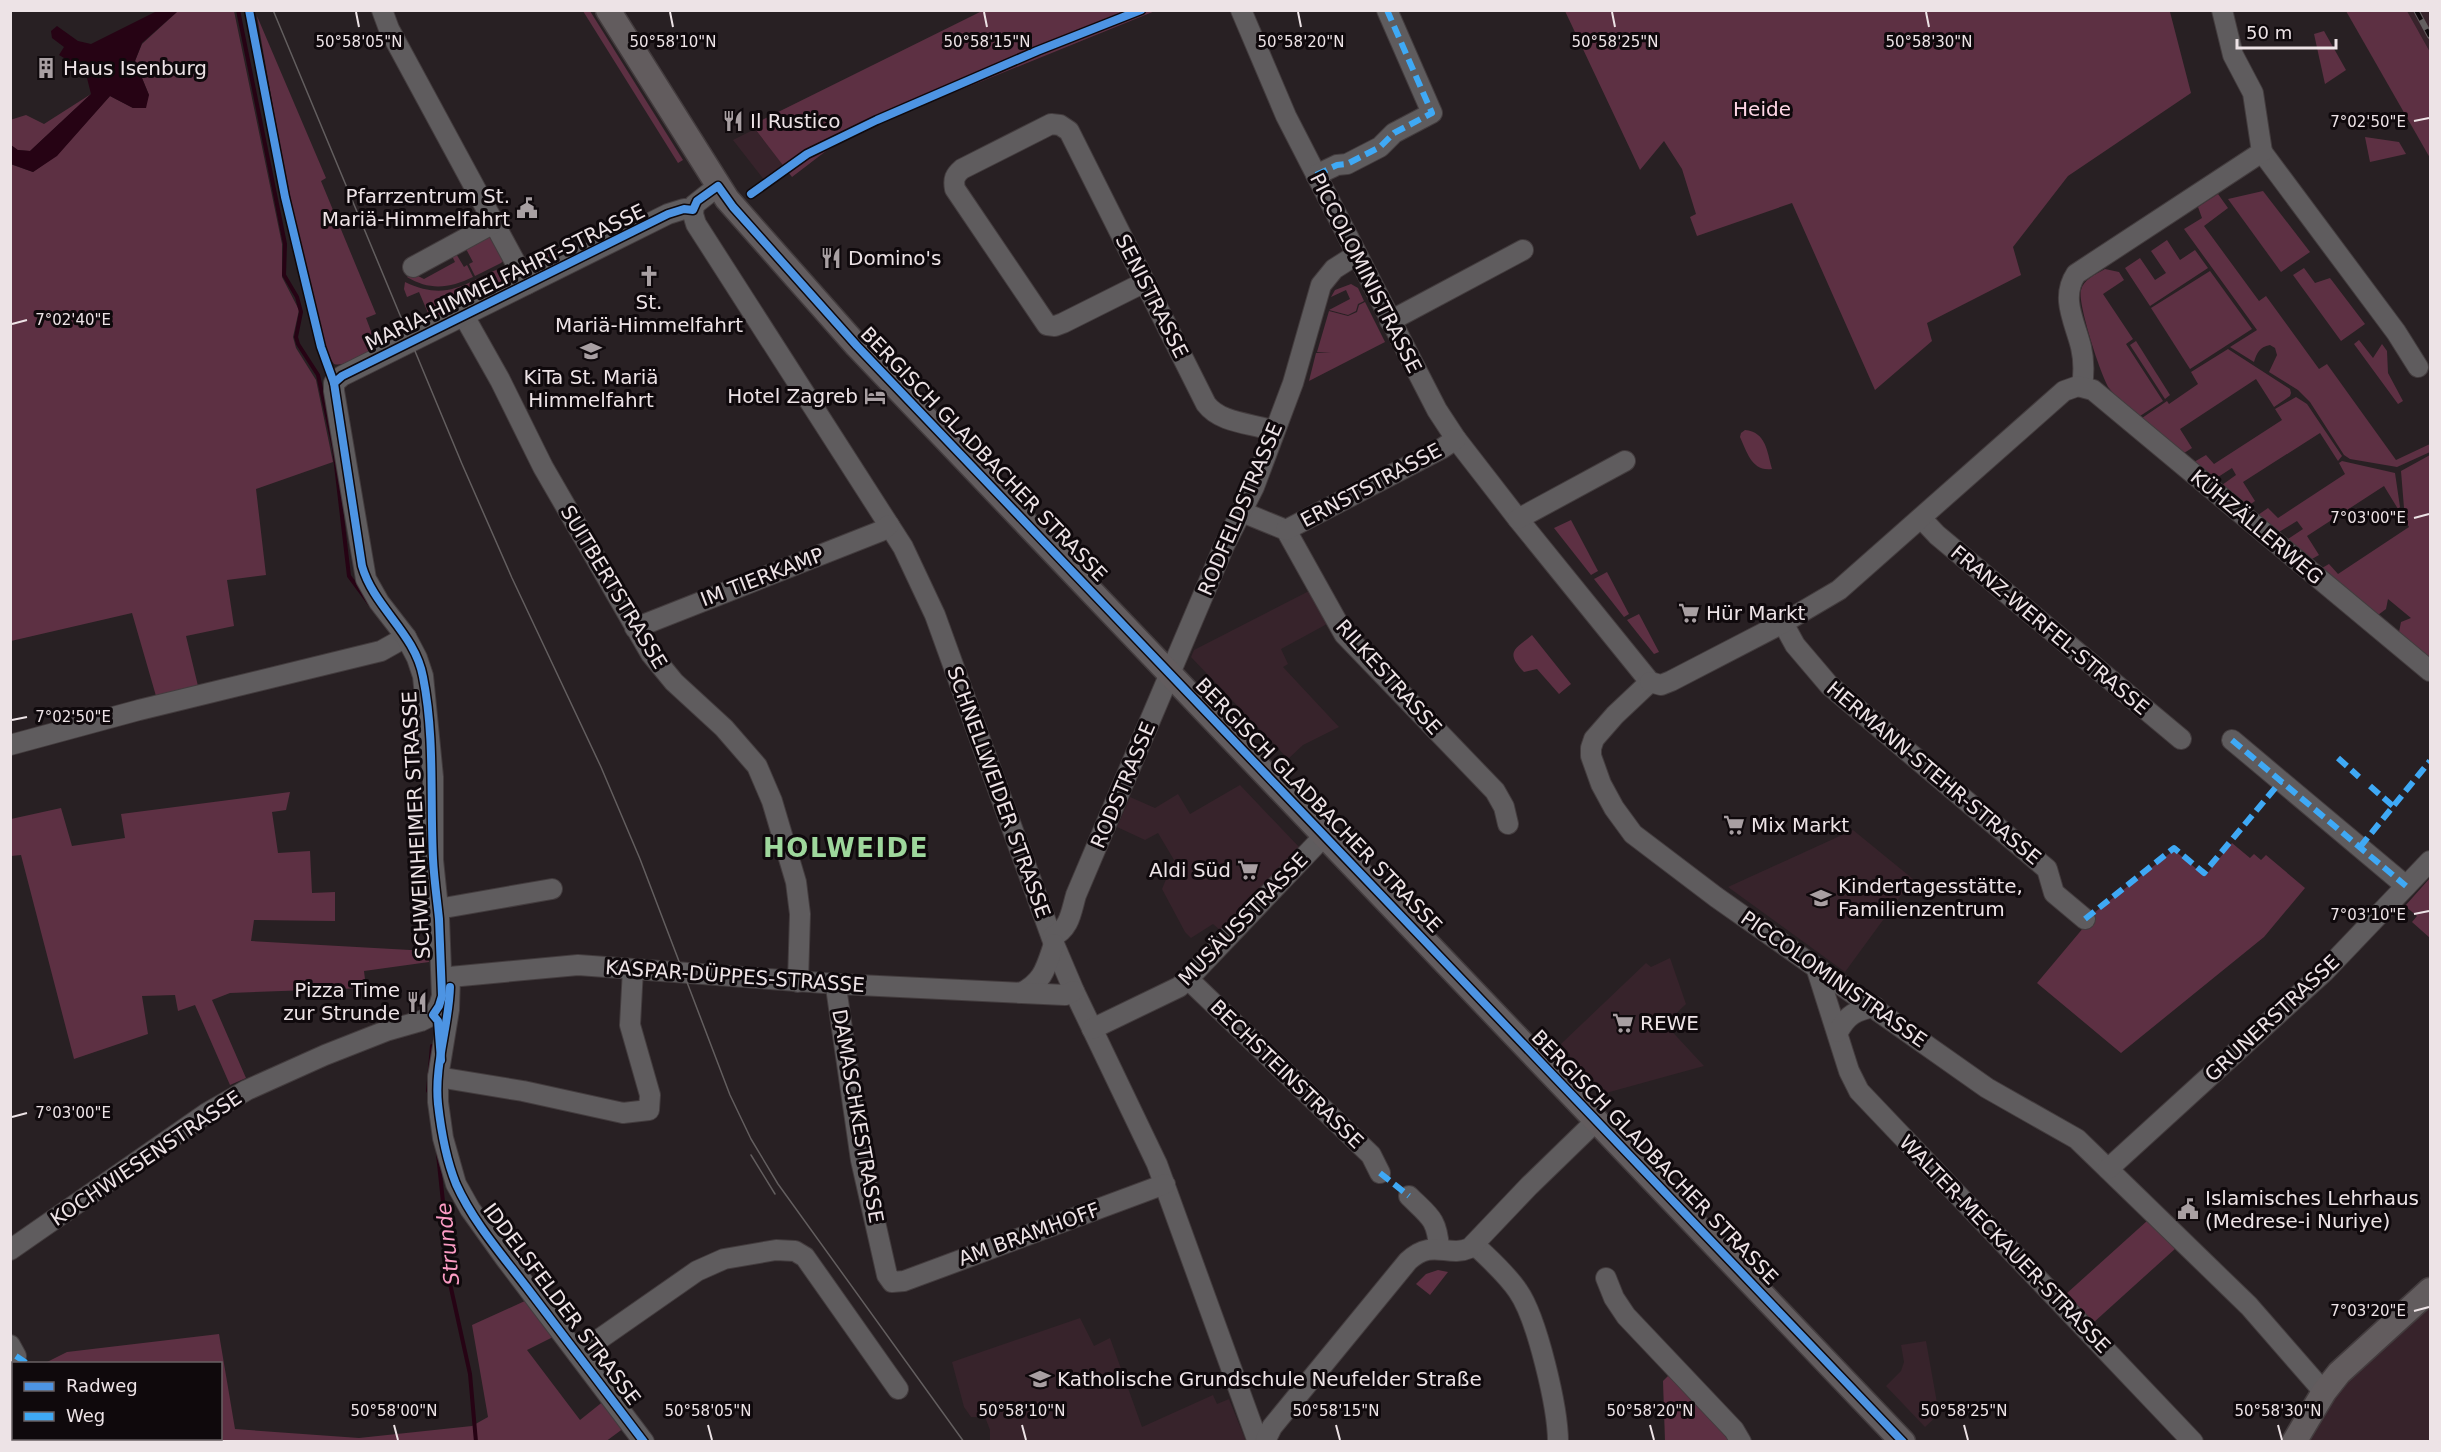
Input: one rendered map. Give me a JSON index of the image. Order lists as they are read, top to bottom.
{
  "streets": {
    "main road": ["BERGISCH GLADBACHER STRASSE"],
    "street": [
      "PICCOLOMINISTRASSE",
      "MARIA-HIMMELFAHRT-STRASSE",
      "SENISTRASSE",
      "ERNSTSTRASSE",
      "RODFELDSTRASSE",
      "KÜHZÄLLERWEG",
      "IM TIERKAMP",
      "SUITBERTSTRASSE",
      "FRANZ-WERFEL-STRASSE",
      "RILKESTRASSE",
      "HERMANN-STEHR-STRASSE",
      "RODSTRASSE",
      "SCHNELLWEIDER STRASSE",
      "SCHWEINHEIMER STRASSE",
      "MUSÄUSSTRASSE",
      "KASPAR-DÜPPES-STRASSE",
      "GRUNERSTRASSE",
      "BECHSTEINSTRASSE",
      "DAMASCHKESTRASSE",
      "KOCHWIESENSTRASSE",
      "AM BRAMHOFF",
      "WALTER-MECKAUER-STRASSE",
      "IDDELSFELDER STRASSE"
    ]
  },
  "crossings": [
    ["PICCOLOMINISTRASSE", "ERNSTSTRASSE"],
    ["PICCOLOMINISTRASSE", "RODFELDSTRASSE"],
    ["PICCOLOMINISTRASSE", "GRUNERSTRASSE"],
    ["PICCOLOMINISTRASSE", "WALTER-MECKAUER-STRASSE"],
    ["MARIA-HIMMELFAHRT-STRASSE", "SUITBERTSTRASSE"],
    ["MARIA-HIMMELFAHRT-STRASSE", "SCHNELLWEIDER STRASSE"],
    ["MARIA-HIMMELFAHRT-STRASSE", "SCHWEINHEIMER STRASSE"],
    ["SENISTRASSE", "RODFELDSTRASSE"],
    ["BERGISCH GLADBACHER STRASSE", "RODFELDSTRASSE"],
    ["BERGISCH GLADBACHER STRASSE", "RODSTRASSE"],
    ["BERGISCH GLADBACHER STRASSE", "MUSÄUSSTRASSE"],
    ["ERNSTSTRASSE", "RILKESTRASSE"],
    ["RODFELDSTRASSE", "RODSTRASSE"],
    ["IM TIERKAMP", "SUITBERTSTRASSE"],
    ["IM TIERKAMP", "SCHNELLWEIDER STRASSE"],
    ["SUITBERTSTRASSE", "KASPAR-DÜPPES-STRASSE"],
    ["RODSTRASSE", "SCHNELLWEIDER STRASSE"],
    ["SCHNELLWEIDER STRASSE", "MUSÄUSSTRASSE"],
    ["SCHNELLWEIDER STRASSE", "KASPAR-DÜPPES-STRASSE"],
    ["SCHNELLWEIDER STRASSE", "AM BRAMHOFF"],
    ["SCHWEINHEIMER STRASSE", "KASPAR-DÜPPES-STRASSE"],
    ["SCHWEINHEIMER STRASSE", "KOCHWIESENSTRASSE"],
    ["SCHWEINHEIMER STRASSE", "IDDELSFELDER STRASSE"],
    ["MUSÄUSSTRASSE", "BECHSTEINSTRASSE"],
    ["KASPAR-DÜPPES-STRASSE", "DAMASCHKESTRASSE"],
    ["DAMASCHKESTRASSE", "AM BRAMHOFF"]
  ],
  "districts": ["HOLWEIDE"],
  "water": ["Strunde"],
  "parks": ["Heide"],
  "places": {
    "building": ["Haus Isenburg"],
    "restaurant": ["Il Rustico", "Domino's", "Pizza Time zur Strunde"],
    "public building": ["Pfarrzentrum St. Mariä-Himmelfahrt", "Islamisches Lehrhaus (Medrese-i Nuriye)"],
    "church": ["St. Mariä-Himmelfahrt"],
    "school or university": ["KiTa St. Mariä Himmelfahrt", "Kindertagesstätte, Familienzentrum", "Katholische Grundschule Neufelder Straße"],
    "hotel": ["Hotel Zagreb"],
    "supermarket": [
      "Hür Markt",
      "Mix Markt",
      "Aldi Süd",
      "REWE"
    ]
  },
  "legend": ["Radweg", "Weg"],
  "scale_bar": "50 m",
  "coordinates": [
    "50°58'05\"N",
    "50°58'10\"N",
    "50°58'15\"N",
    "50°58'20\"N",
    "50°58'25\"N",
    "50°58'30\"N",
    "7°02'50\"E",
    "7°02'40\"E",
    "7°03'00\"E",
    "7°03'10\"E",
    "7°03'20\"E",
    "50°58'00\"N"
  ]
}
